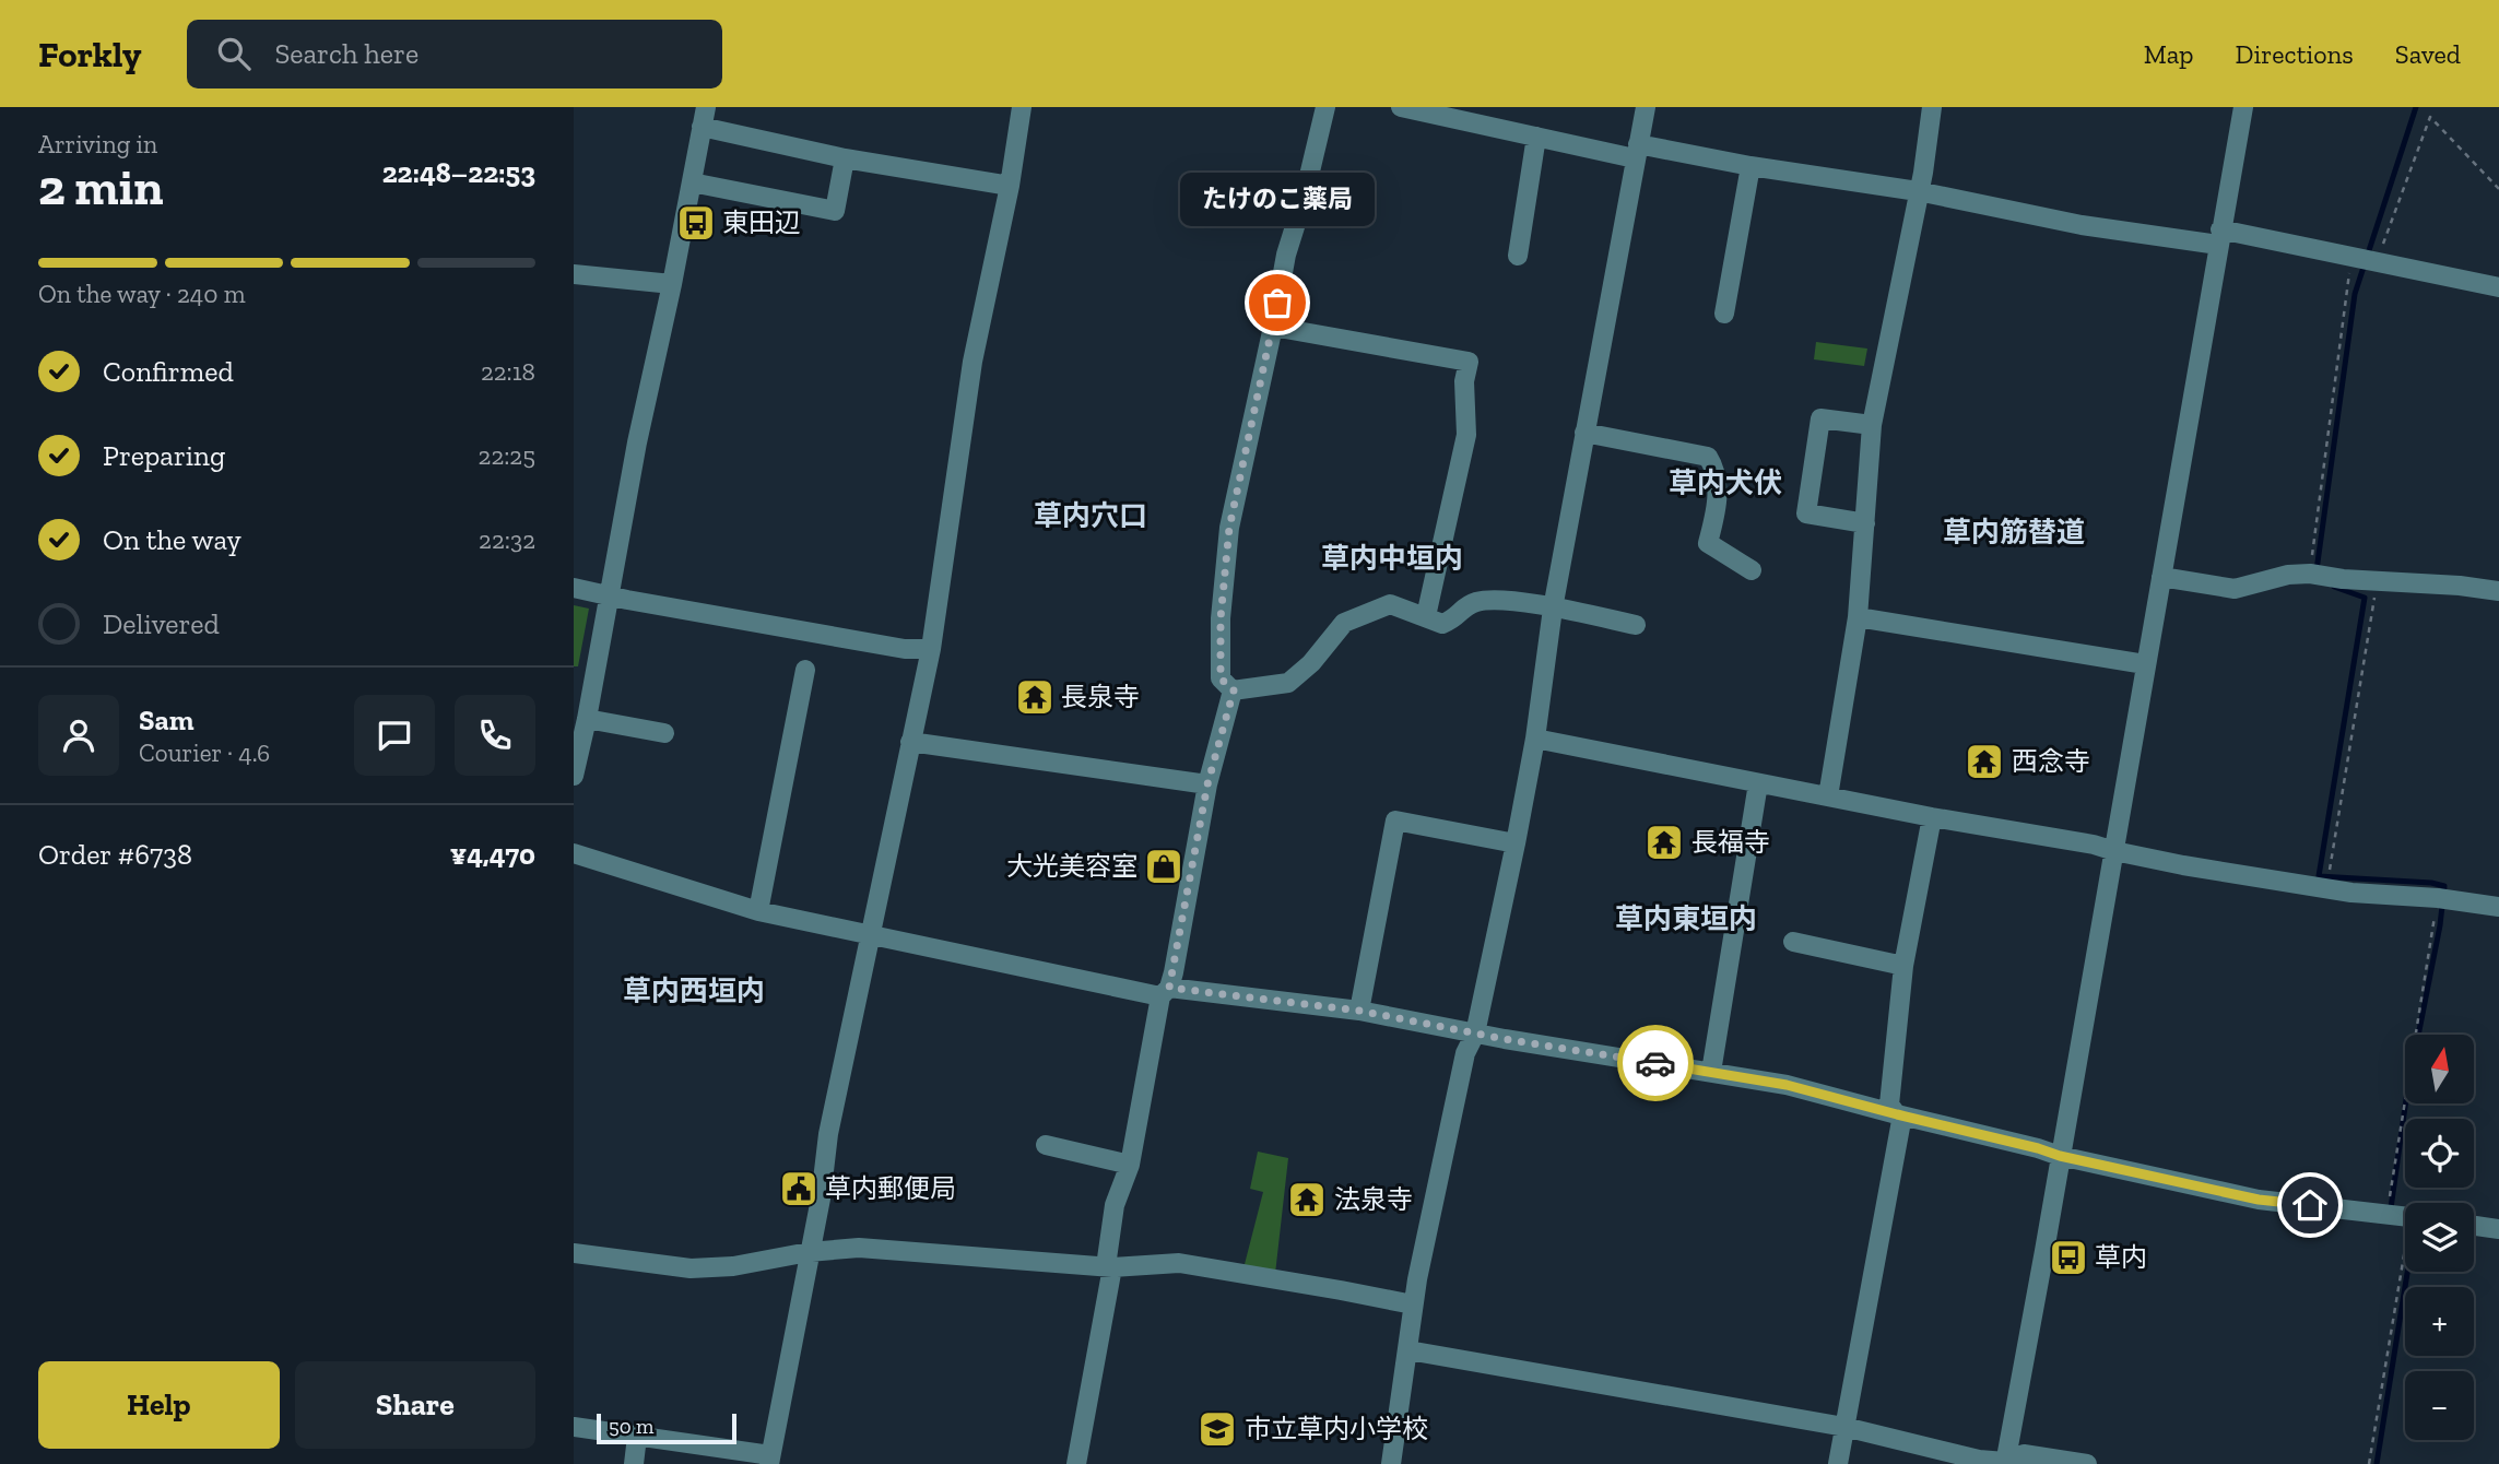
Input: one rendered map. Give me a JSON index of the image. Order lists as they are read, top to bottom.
{
  "districts": [
    "草内犬伏",
    "草内穴口",
    "草内筋替道",
    "草内中垣内",
    "草内東垣内",
    "草内西垣内"
  ],
  "places": {
    "bus stop": ["東田辺", "草内"],
    "other": ["たけのこ薬局"],
    "temple": [
      "長泉寺",
      "西念寺",
      "長福寺",
      "法泉寺"
    ],
    "shop": ["大光美容室"],
    "public building": ["草内郵便局"],
    "school or university": ["市立草内小学校"]
  },
  "scale_bar": "50 m",
  "north": "top",
  "page": {
    "header": "Forkly",
    "search": "Search here",
    "nav": ["Map", "Directions", "Saved"],
    "heading": ["2 min", "Arriving in", "22:48–22:53"],
    "panel": [
      "Sam",
      "Courier · 4.6",
      "Order #6738",
      "¥4,470"
    ],
    "bubble": "たけのこ薬局",
    "bar": "On the way · 240 m",
    "list": [
      ["Confirmed", "22:18"],
      ["Preparing", "22:25"],
      ["On the way", "22:32"],
      "Delivered"
    ],
    "map_buttons": ["+", "−"],
    "buttons": ["Help", "Share"],
    "scale": "50 m"
  }
}
